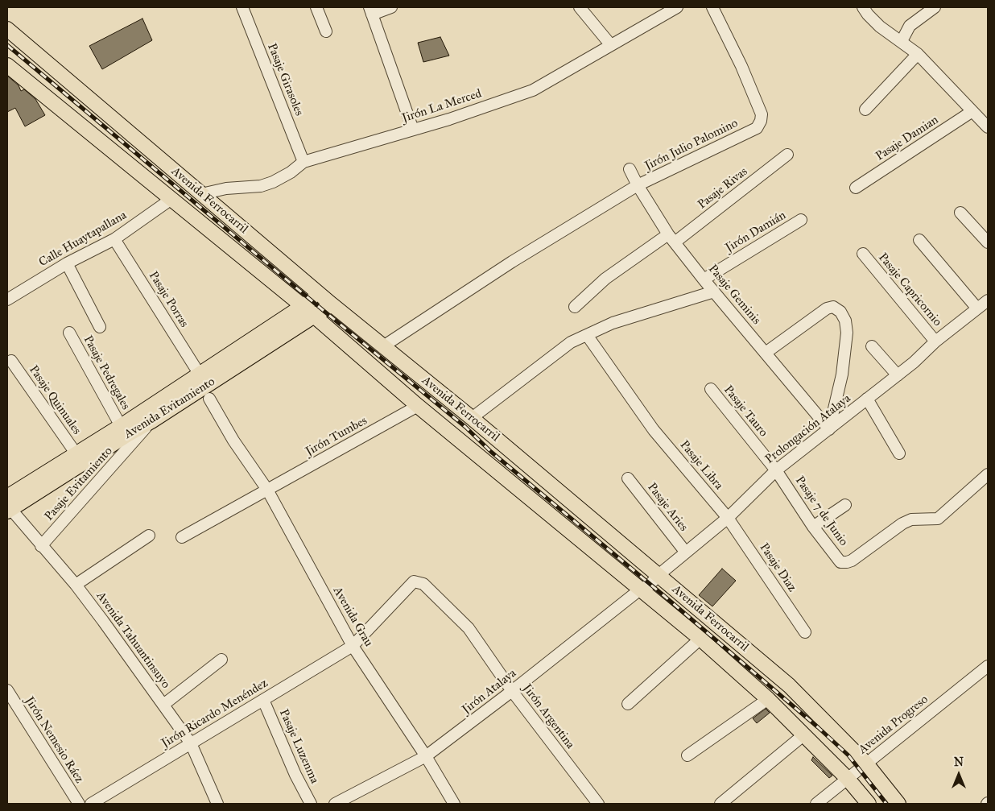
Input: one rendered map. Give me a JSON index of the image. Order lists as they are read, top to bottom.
{
  "streets": {
    "main road": ["Avenida Ferrocarril", "Avenida Evitamiento"],
    "street": [
      "Pasaje Girasoles",
      "Jirón La Merced",
      "Pasaje Damian",
      "Jirón Julio Palomino",
      "Pasaje Rivas",
      "Jirón Damián",
      "Calle Huaytapallana",
      "Pasaje Capricornio",
      "Pasaje Geminis",
      "Pasaje Porras",
      "Pasaje Pedregales",
      "Pasaje Quinuales",
      "Pasaje Tauro",
      "Prolongación Atalaya",
      "Jirón Tumbes",
      "Pasaje Libra",
      "Pasaje Evitamiento",
      "Pasaje Aries",
      "Pasaje 7 de Junio",
      "Pasaje Diaz",
      "Avenida Grau",
      "Avenida Tahuantinsuyo",
      "Jirón Atalaya",
      "Jirón Ricardo Menéndez",
      "Jirón Argentina",
      "Avenida Progreso",
      "Jirón Nemesio Ráez",
      "Pasaje Luzenma"
    ]
  },
  "crossings": [
    ["Pasaje Girasoles", "Jirón La Merced"],
    ["Jirón La Merced", "Avenida Ferrocarril"],
    ["Jirón Julio Palomino", "Avenida Ferrocarril"],
    ["Jirón Julio Palomino", "Pasaje Geminis"],
    ["Pasaje Rivas", "Pasaje Geminis"],
    ["Avenida Ferrocarril", "Calle Huaytapallana"],
    ["Avenida Ferrocarril", "Avenida Evitamiento"],
    ["Avenida Ferrocarril", "Prolongación Atalaya"],
    ["Avenida Ferrocarril", "Jirón Tumbes"],
    ["Avenida Ferrocarril", "Jirón Atalaya"],
    ["Avenida Ferrocarril", "Avenida Progreso"],
    ["Jirón Damián", "Pasaje Geminis"],
    ["Calle Huaytapallana", "Pasaje Porras"],
    ["Pasaje Capricornio", "Prolongación Atalaya"],
    ["Pasaje Geminis", "Prolongación Atalaya"],
    ["Pasaje Porras", "Avenida Evitamiento"],
    ["Pasaje Pedregales", "Avenida Evitamiento"],
    ["Pasaje Quinuales", "Avenida Evitamiento"],
    ["Avenida Evitamiento", "Pasaje Evitamiento"],
    ["Avenida Evitamiento", "Avenida Tahuantinsuyo"],
    ["Pasaje Tauro", "Prolongación Atalaya"],
    ["Pasaje Tauro", "Pasaje 7 de Junio"],
    ["Prolongación Atalaya", "Pasaje Libra"],
    ["Prolongación Atalaya", "Pasaje Aries"],
    ["Prolongación Atalaya", "Pasaje 7 de Junio"],
    ["Prolongación Atalaya", "Pasaje Diaz"],
    ["Prolongación Atalaya", "Jirón Atalaya"],
    ["Jirón Tumbes", "Avenida Grau"],
    ["Pasaje Libra", "Pasaje Diaz"],
    ["Pasaje Evitamiento", "Avenida Tahuantinsuyo"],
    ["Avenida Grau", "Jirón Atalaya"],
    ["Avenida Grau", "Jirón Ricardo Menéndez"],
    ["Avenida Tahuantinsuyo", "Jirón Ricardo Menéndez"],
    ["Jirón Atalaya", "Jirón Argentina"],
    ["Jirón Ricardo Menéndez", "Jirón Argentina"],
    ["Jirón Ricardo Menéndez", "Pasaje Luzenma"]
  ],
  "north": "top"
}
